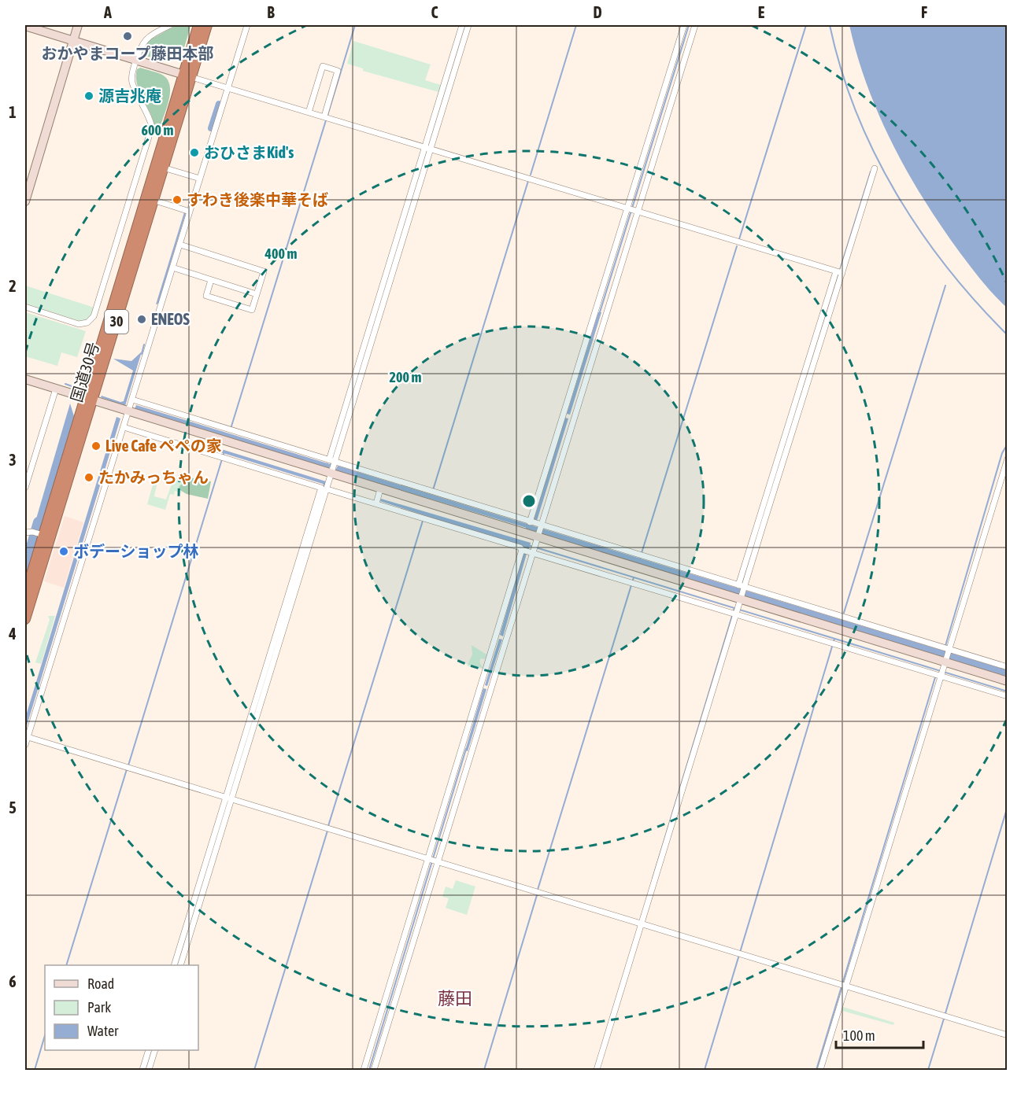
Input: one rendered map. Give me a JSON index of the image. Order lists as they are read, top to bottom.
{
  "streets": {
    "highway": ["30", "国道30号"]
  },
  "districts": ["藤田"],
  "places": [
    "おかやまコープ藤田本部",
    "源吉兆庵",
    "おひさまKid's",
    "すわき後楽中華そば",
    "ENEOS",
    "Live Cafe ペペの家",
    "たかみっちゃん",
    "ボデーショップ林"
  ],
  "legend": ["Road", "Park", "Water"],
  "scale_bar": "100 m",
  "grid": {
    "columns": [
      "A",
      "B",
      "C",
      "D",
      "E",
      "F"
    ],
    "rows": [
      "1",
      "2",
      "3",
      "4",
      "5",
      "6"
    ]
  },
  "rings": ["600 m", "400 m", "200 m"]
}
